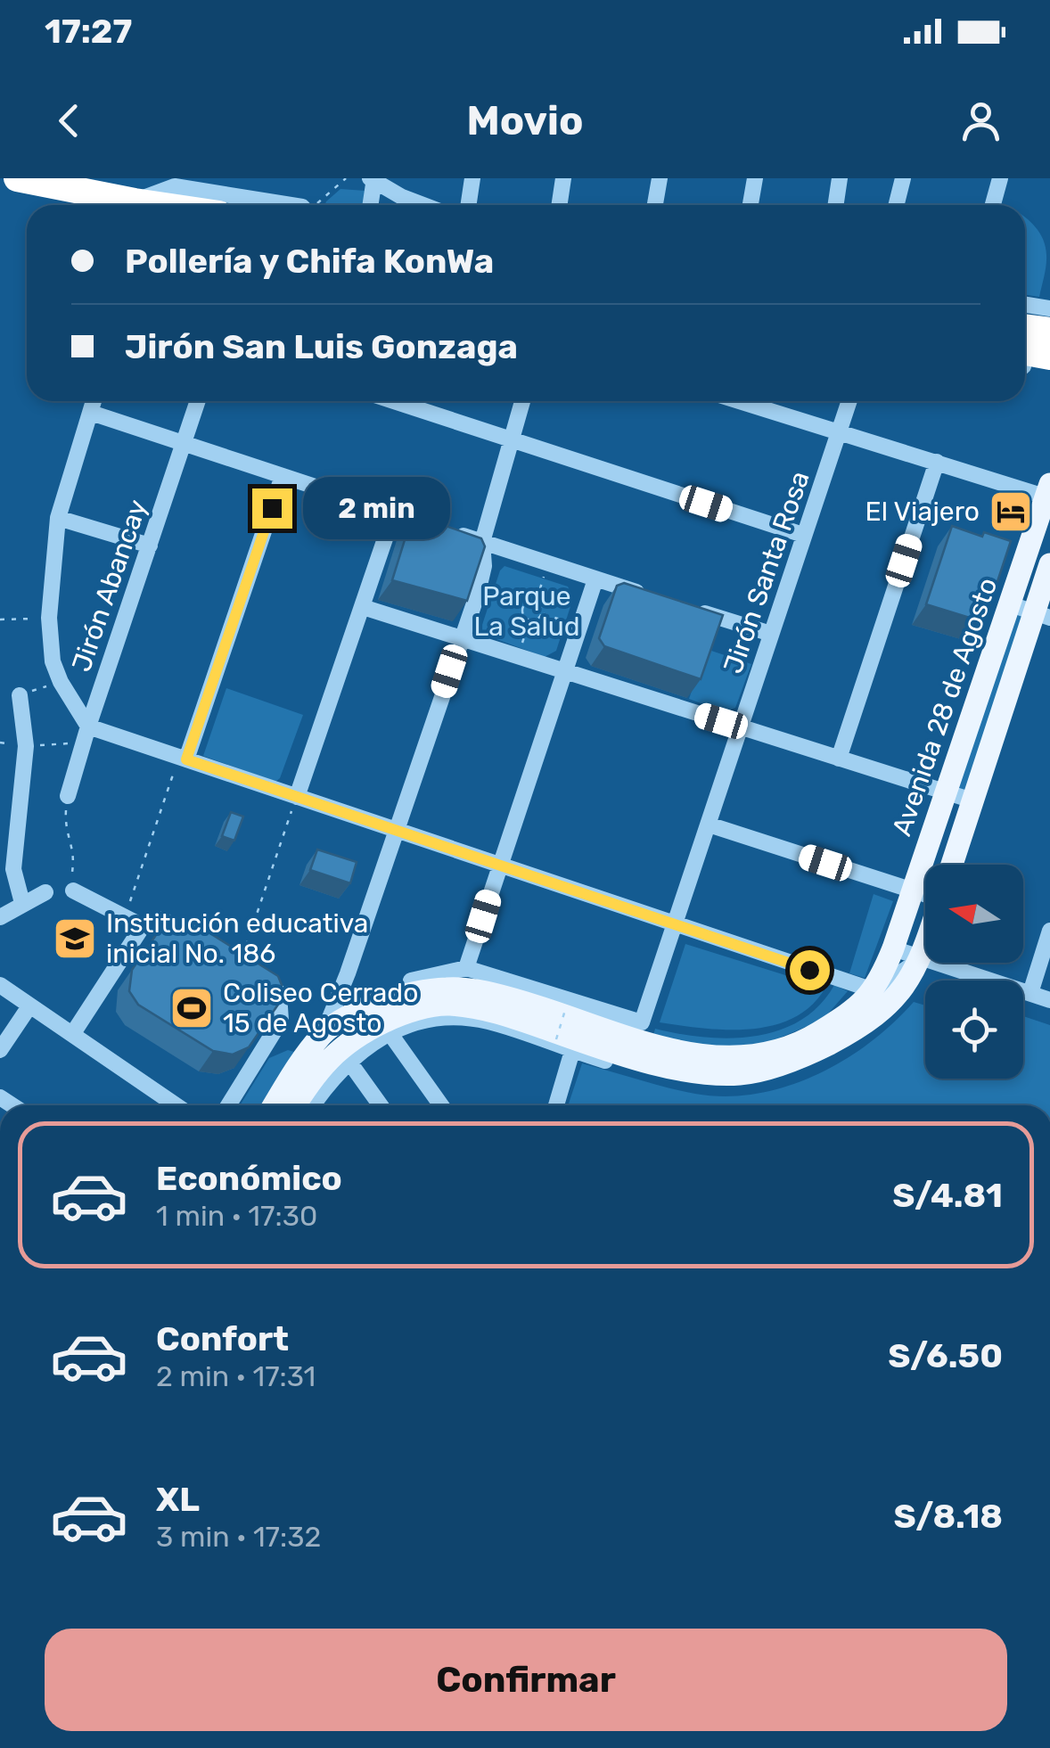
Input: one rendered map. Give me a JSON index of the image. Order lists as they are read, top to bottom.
{
  "streets": {
    "main road": ["Avenida 28 de Agosto"],
    "street": ["Jirón Santa Rosa", "Jirón Abancay"]
  },
  "parks": ["Parque La Salud"],
  "places": {
    "hotel": ["El Viajero"],
    "school or university": ["Institución educativa inicial No. 186"],
    "sports": ["Coliseo Cerrado 15 de Agosto"]
  },
  "north": "left",
  "page": {
    "status": "17:27",
    "header": "Movio",
    "banner": ["Pollería y Chifa KonWa", "Jirón San Luis Gonzaga"],
    "bubble": "2 min",
    "list": [
      {
        "name": "Económico",
        "note": "1 min · 17:30",
        "value": "S/4.81"
      },
      {
        "name": "Confort",
        "note": "2 min · 17:31",
        "value": "S/6.50"
      },
      {
        "name": "XL",
        "note": "3 min · 17:32",
        "value": "S/8.18"
      }
    ],
    "buttons": "Confirmar"
  }
}
